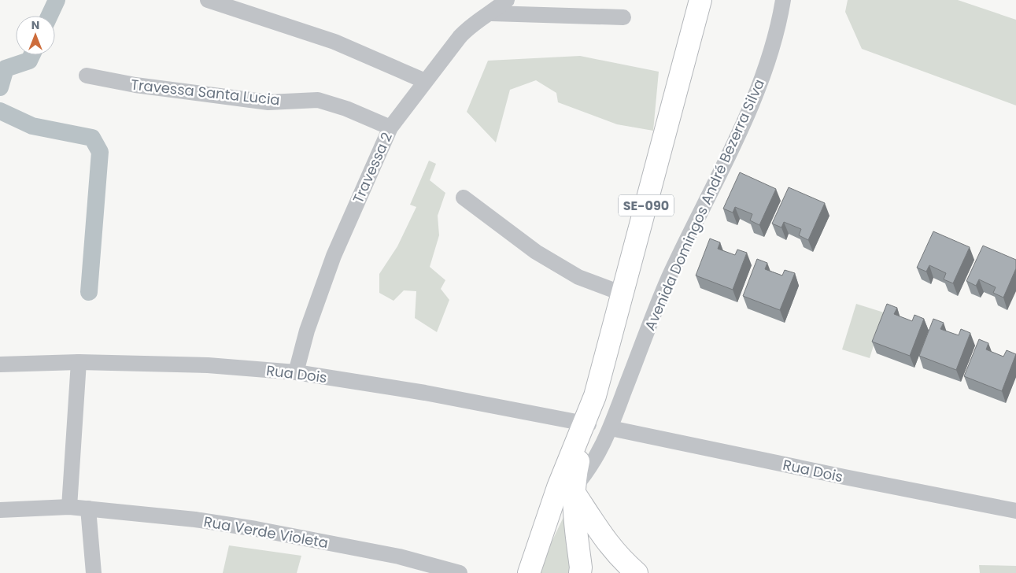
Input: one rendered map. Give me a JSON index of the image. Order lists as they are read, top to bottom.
{
  "streets": {
    "main road": ["SE-090"],
    "street": [
      "Travessa Santa Lucia",
      "Travessa 2",
      "Avenida Domingos André Bezerra Silva",
      "Rua Dois",
      "Rua Verde Violeta"
    ]
  },
  "crossings": [
    ["Travessa Santa Lucia", "Travessa 2"],
    ["Travessa 2", "Rua Dois"],
    ["Avenida Domingos André Bezerra Silva", "SE-090"],
    ["Avenida Domingos André Bezerra Silva", "Rua Dois"],
    ["SE-090", "Rua Dois"]
  ],
  "north": "top"
}
